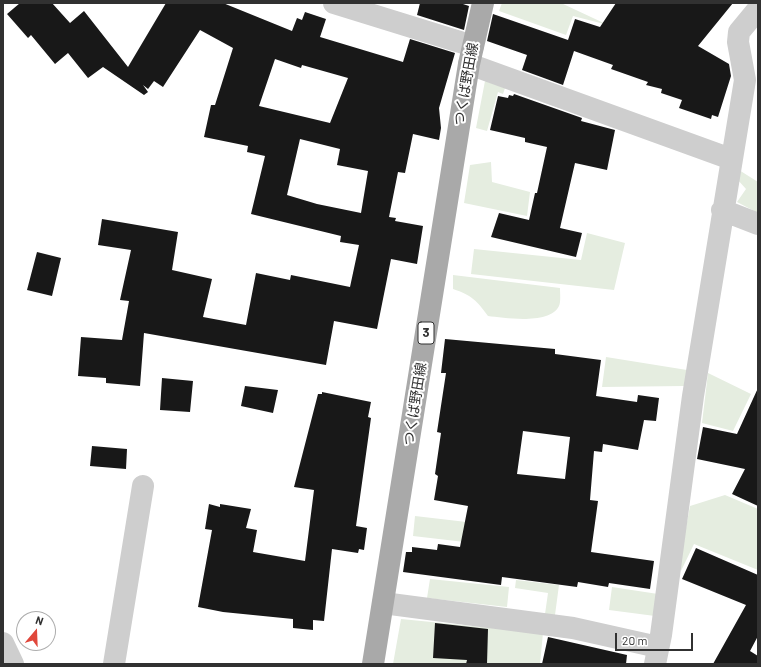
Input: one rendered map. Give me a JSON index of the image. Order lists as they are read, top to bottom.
{
  "streets": {
    "main road": ["つくば野田線", "3"]
  },
  "scale_bar": "20 m",
  "north": "top"
}
